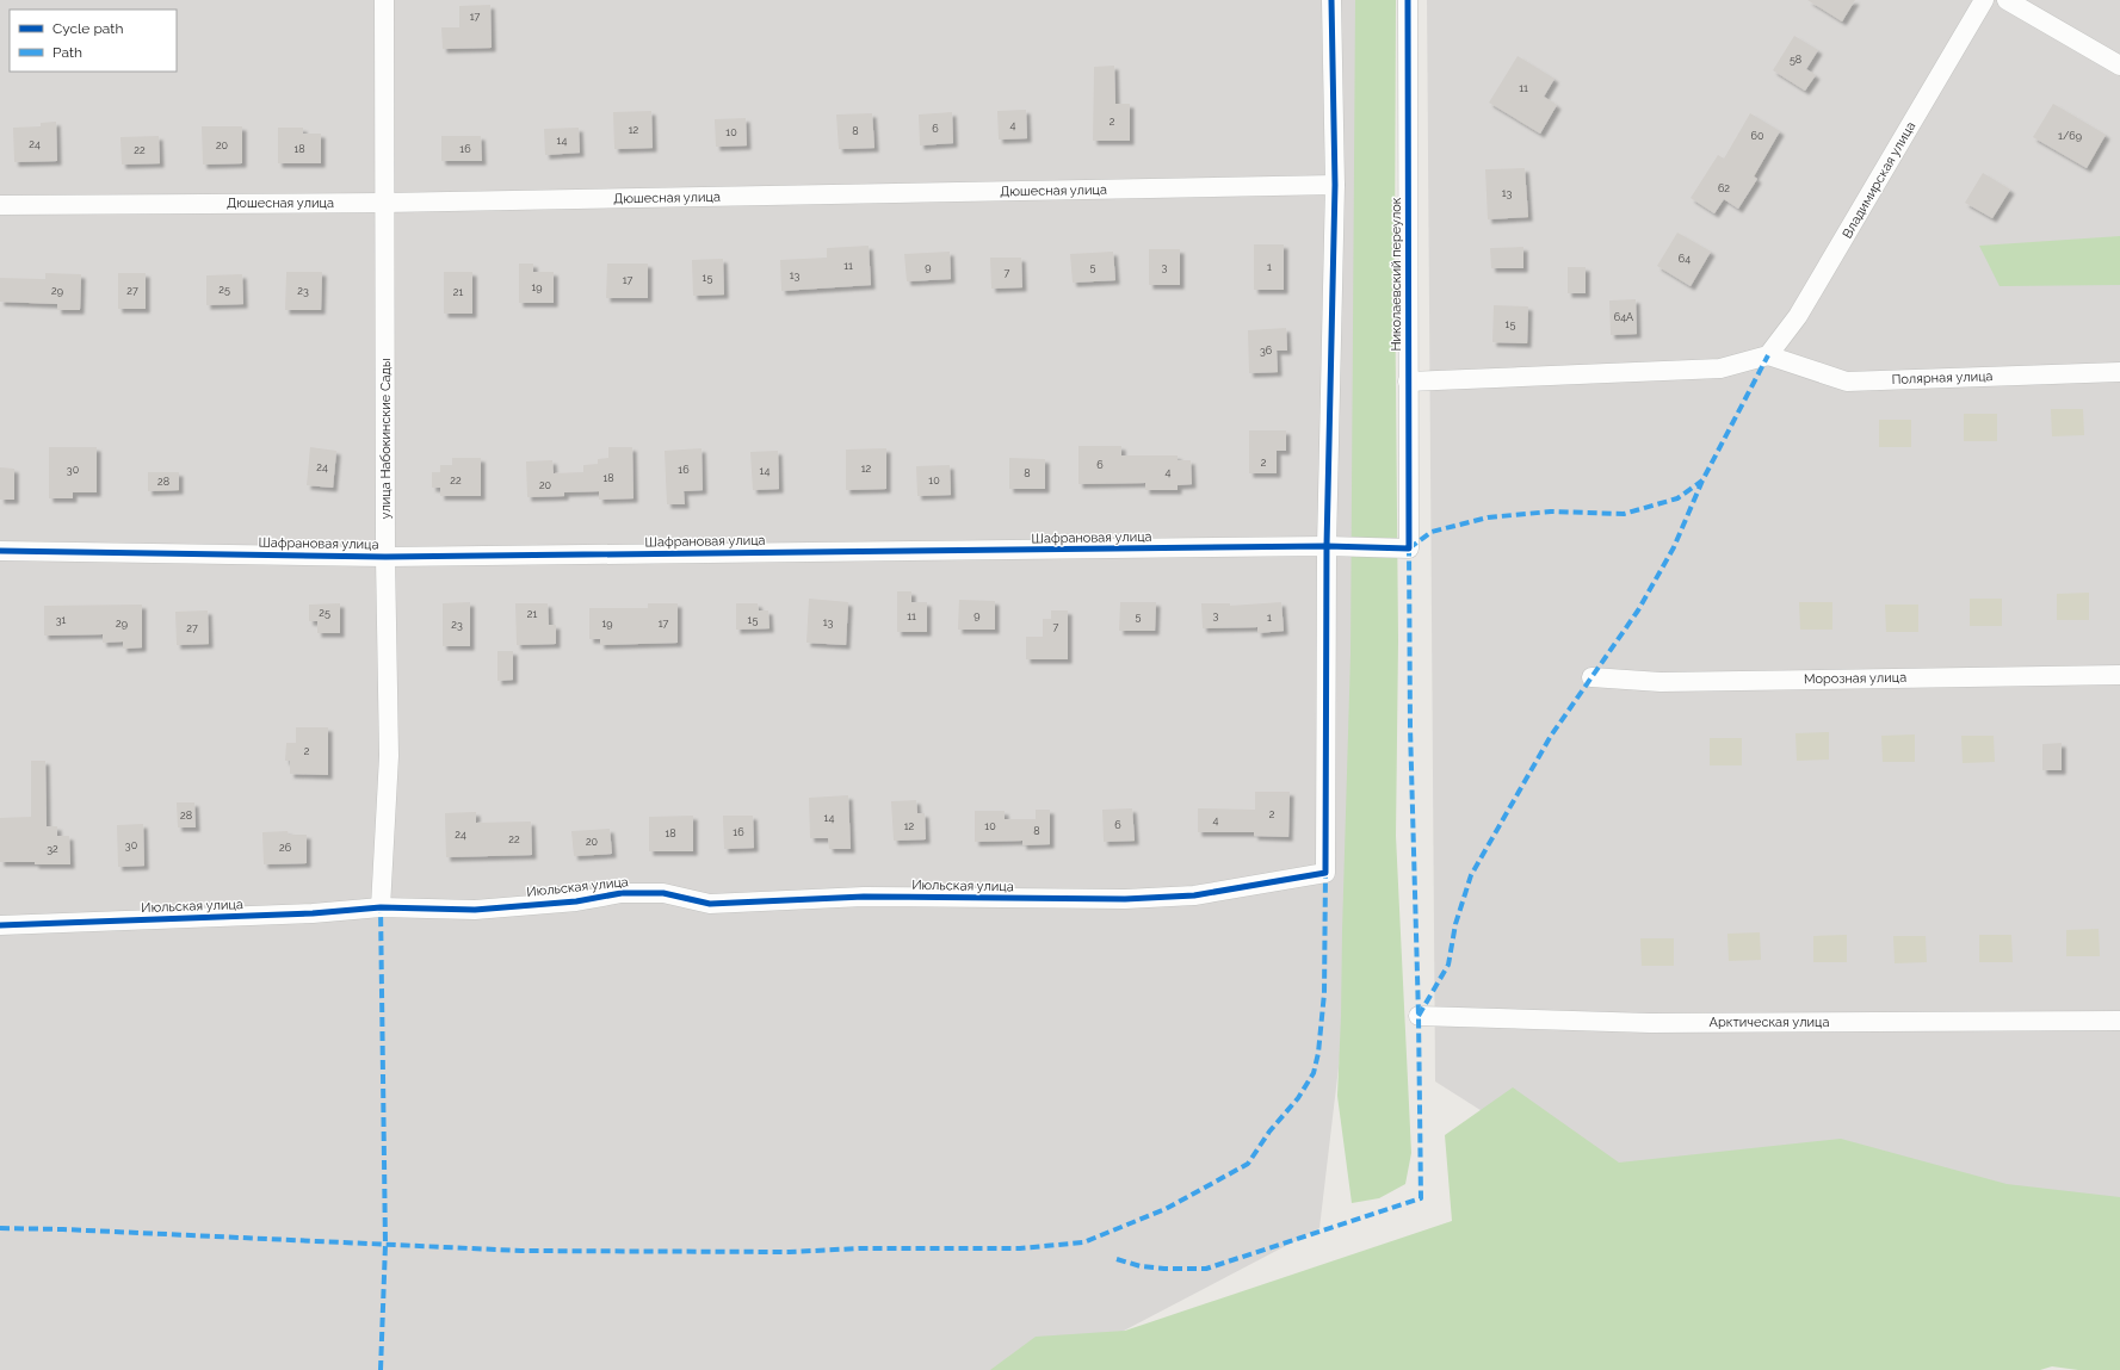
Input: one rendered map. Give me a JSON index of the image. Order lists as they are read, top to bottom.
{
  "streets": {
    "street": [
      "Владимирская улица",
      "Дюшесная улица",
      "Николаевский переулок",
      "Полярная улица",
      "улица Набокинские Сады",
      "Шафрановая улица",
      "Морозная улица",
      "Июльская улица",
      "Арктическая улица"
    ]
  },
  "crossings": [
    ["Владимирская улица", "Полярная улица"],
    ["Дюшесная улица", "улица Набокинские Сады"],
    ["Николаевский переулок", "Шафрановая улица"],
    ["улица Набокинские Сады", "Шафрановая улица"],
    ["улица Набокинские Сады", "Июльская улица"],
    ["Шафрановая улица", "Июльская улица"]
  ],
  "house_numbers": [
    "17",
    "58",
    "11",
    "2",
    "4",
    "6",
    "12",
    "8",
    "10",
    "60",
    "1/69",
    "14",
    "24",
    "20",
    "18",
    "16",
    "22",
    "62",
    "13",
    "64",
    "11",
    "9",
    "5",
    "3",
    "1",
    "7",
    "13",
    "15",
    "17",
    "19",
    "25",
    "29",
    "27",
    "23",
    "21",
    "64А",
    "15",
    "36",
    "2",
    "6",
    "24",
    "12",
    "30",
    "16",
    "14",
    "4",
    "8",
    "18",
    "22",
    "10",
    "28",
    "20",
    "25",
    "21",
    "9",
    "3",
    "11",
    "5",
    "1",
    "31",
    "15",
    "13",
    "29",
    "19",
    "17",
    "23",
    "7",
    "27",
    "2",
    "2",
    "28",
    "14",
    "4",
    "6",
    "12",
    "10",
    "8",
    "16",
    "18",
    "24",
    "22",
    "20",
    "30",
    "26",
    "32"
  ],
  "legend": ["Cycle path", "Path"]
}
